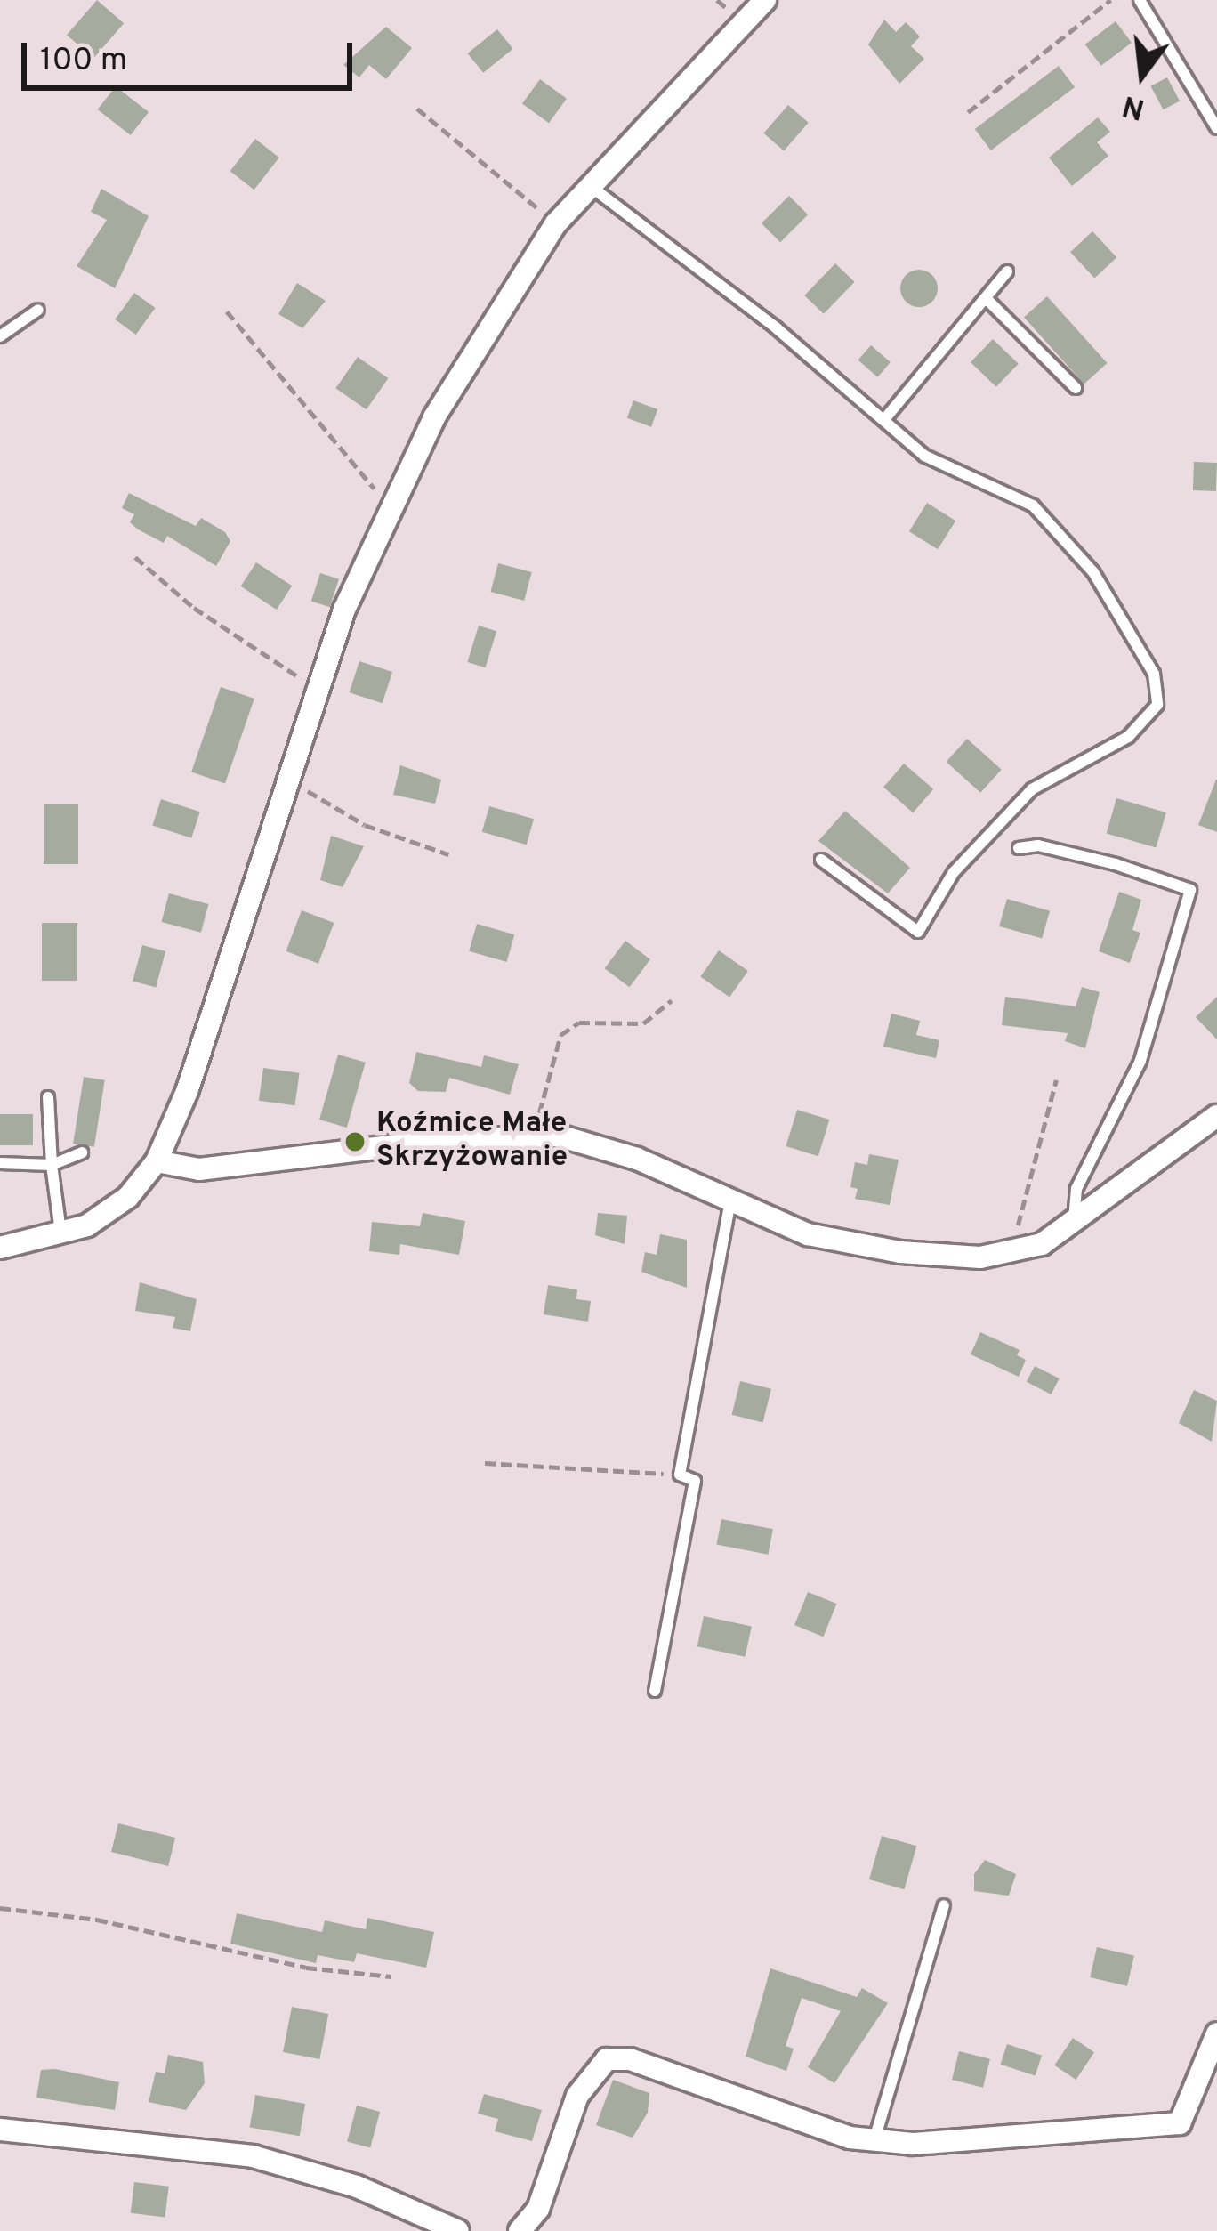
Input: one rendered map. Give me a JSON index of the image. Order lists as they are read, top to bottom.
{
  "places": ["Koźmice Małe Skrzyżowanie"],
  "scale_bar": "100 m",
  "north": "bottom"
}
